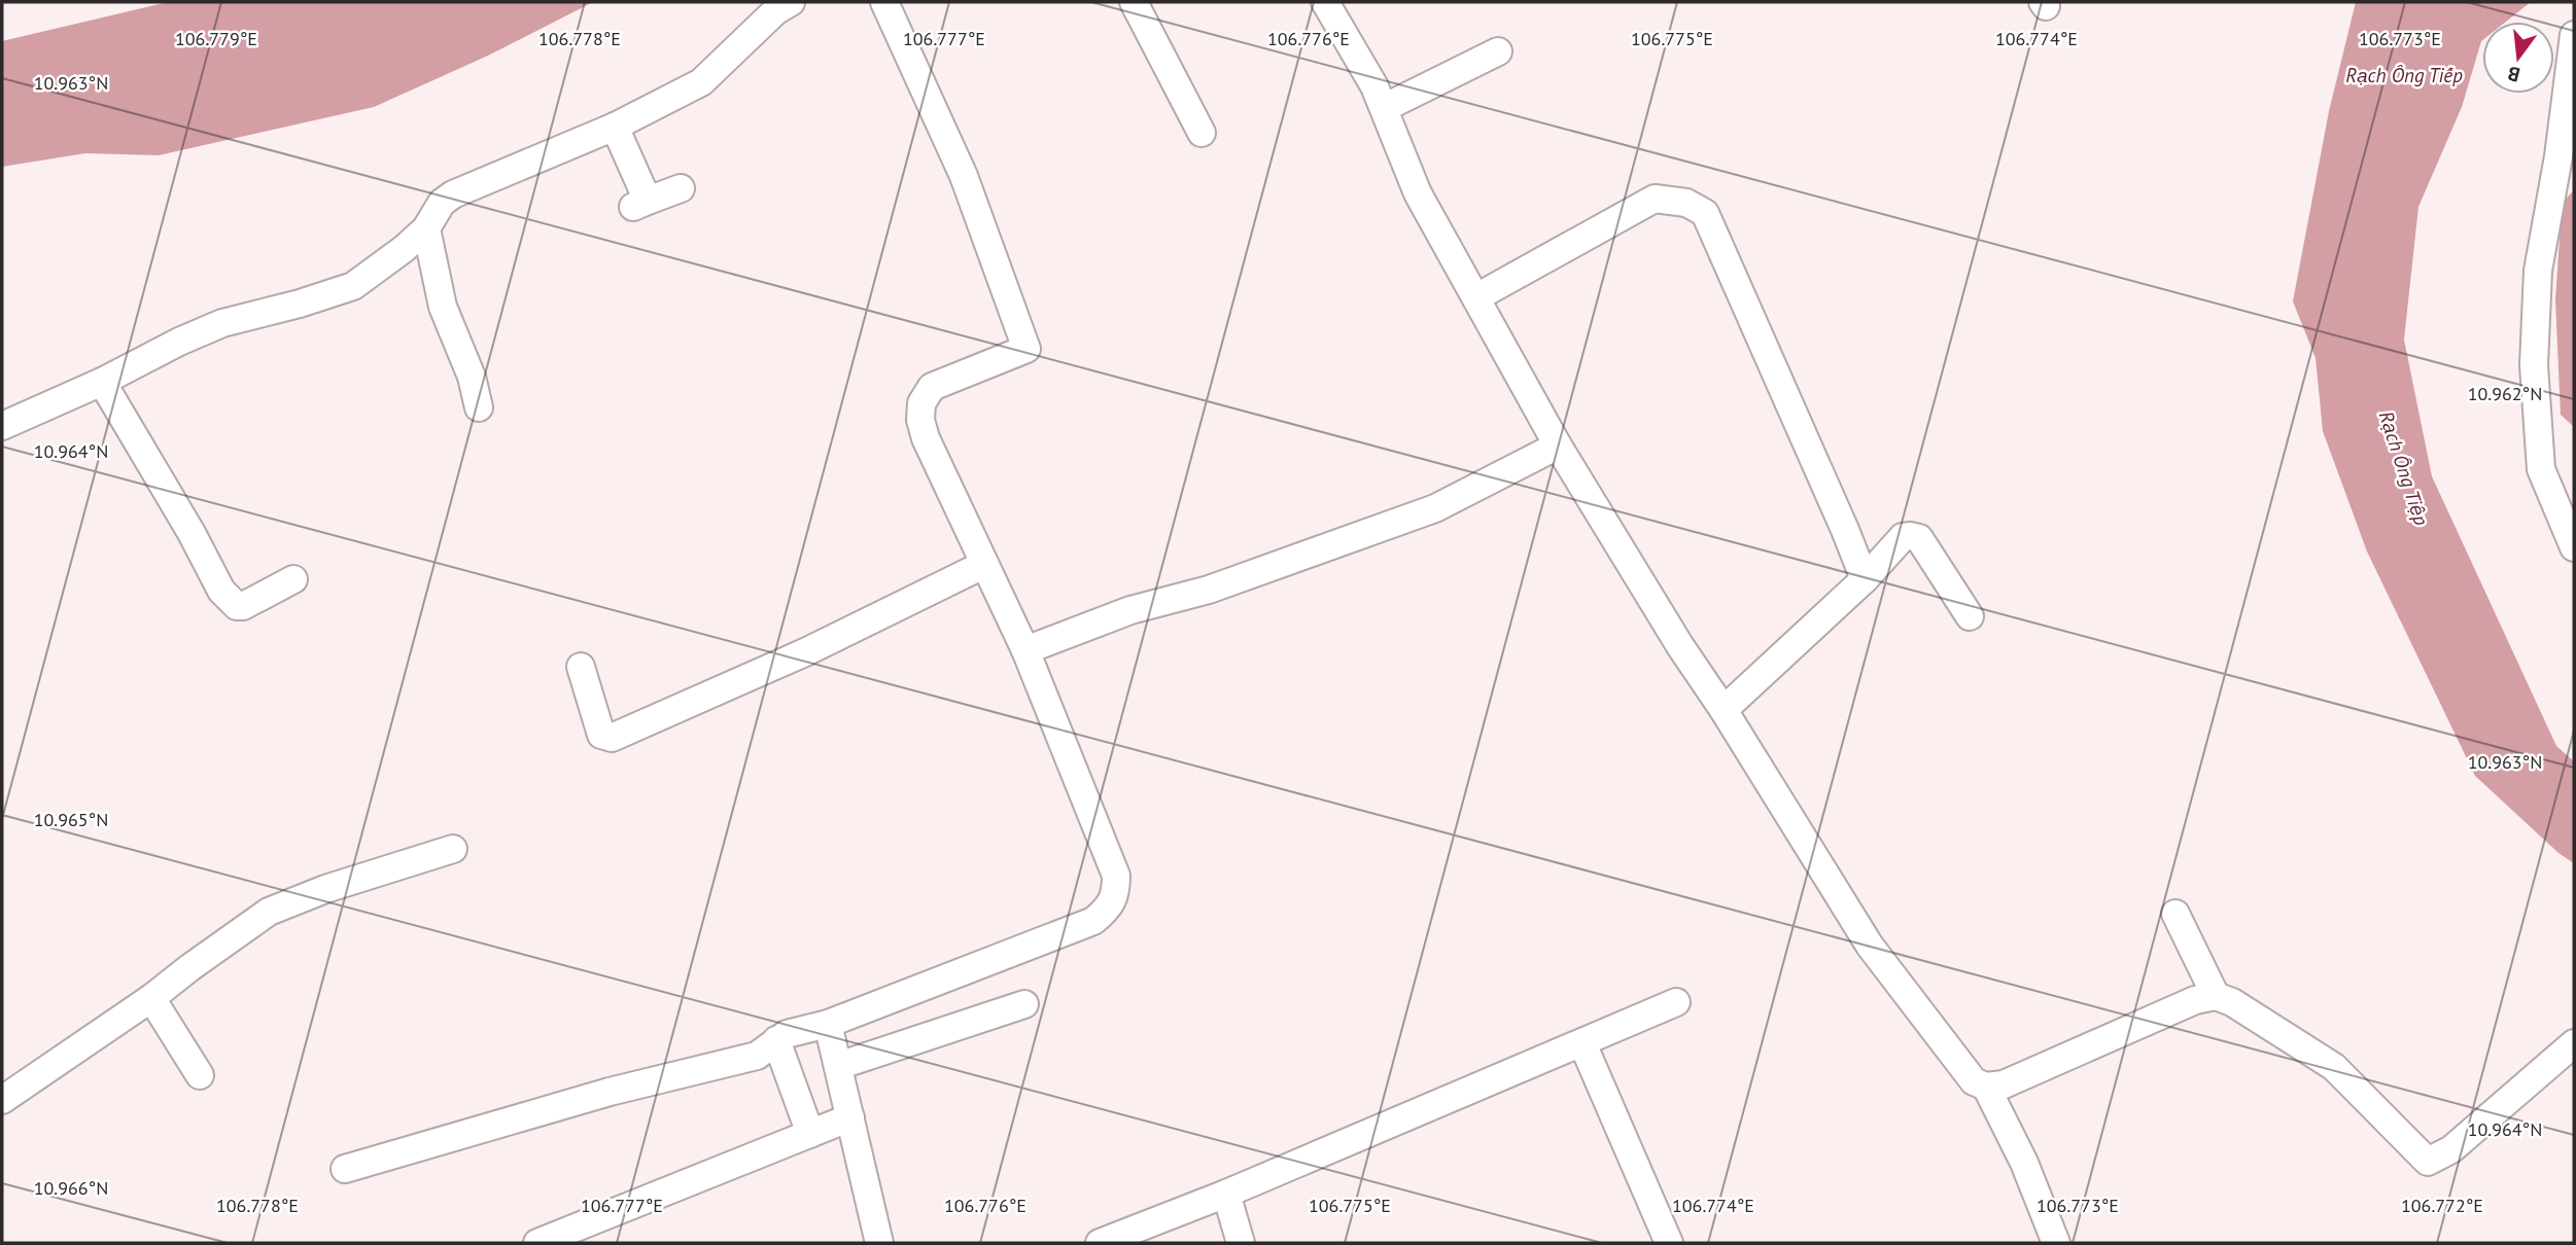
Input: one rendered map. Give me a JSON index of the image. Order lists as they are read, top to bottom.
{
  "water": ["Rạch Ông Tiếp", "Rạch Ông Tiệp"],
  "north": "bottom",
  "coordinates": [
    "106.779°E",
    "106.778°E",
    "106.777°E",
    "106.776°E",
    "106.775°E",
    "106.773°E",
    "106.774°E",
    "10.963°N",
    "10.962°N",
    "10.964°N",
    "10.965°N",
    "10.966°N",
    "106.772°E"
  ]
}
